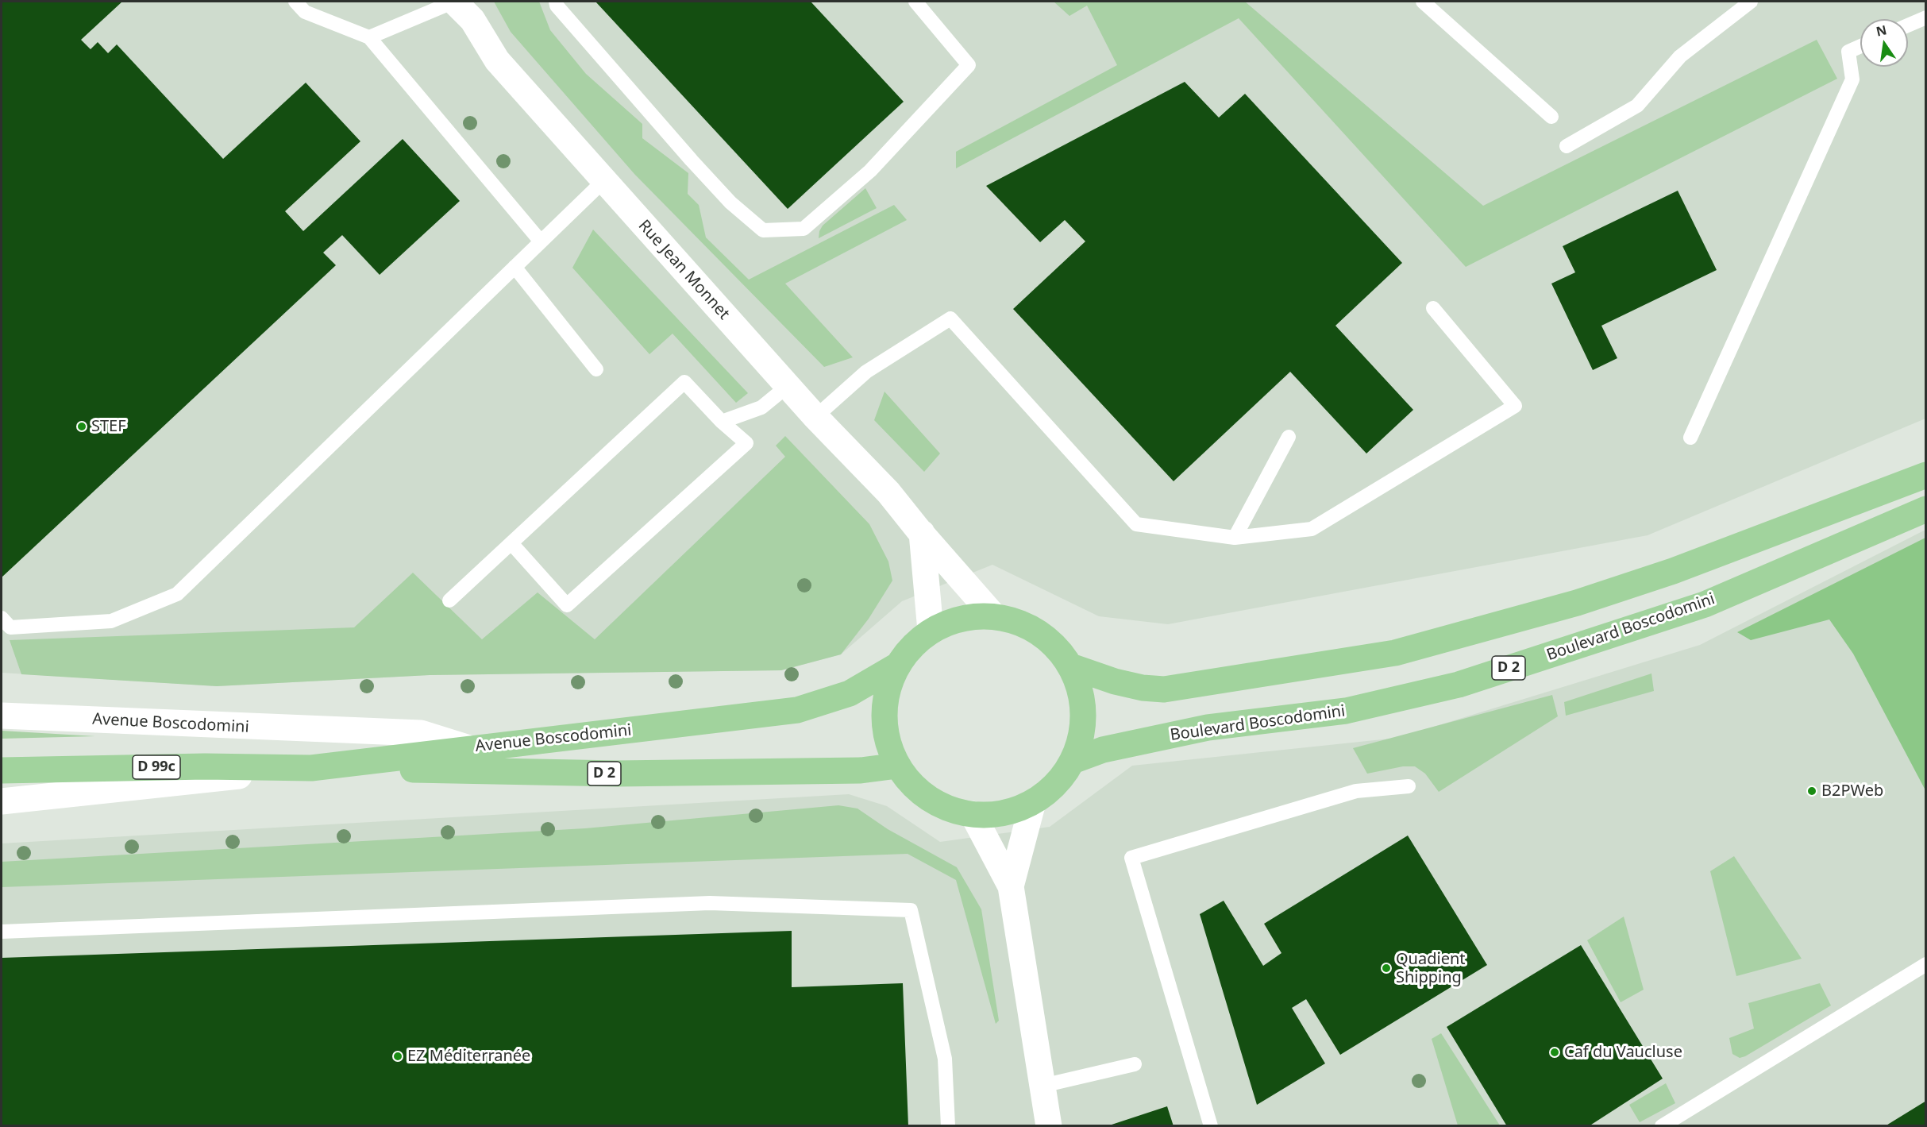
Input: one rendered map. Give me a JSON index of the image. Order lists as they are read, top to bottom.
{
  "streets": {
    "main road": [
      "Boulevard Boscodomini",
      "D 2",
      "Avenue Boscodomini",
      "D 99c"
    ],
    "street": ["Rue Jean Monnet"]
  },
  "crossings": [
    ["Avenue Boscodomini", "D 99c"]
  ],
  "places": [
    "STEF",
    "B2PWeb",
    "Quadient Shipping",
    "Caf du Vaucluse",
    "EZ Méditerranée"
  ],
  "north": "top"
}
